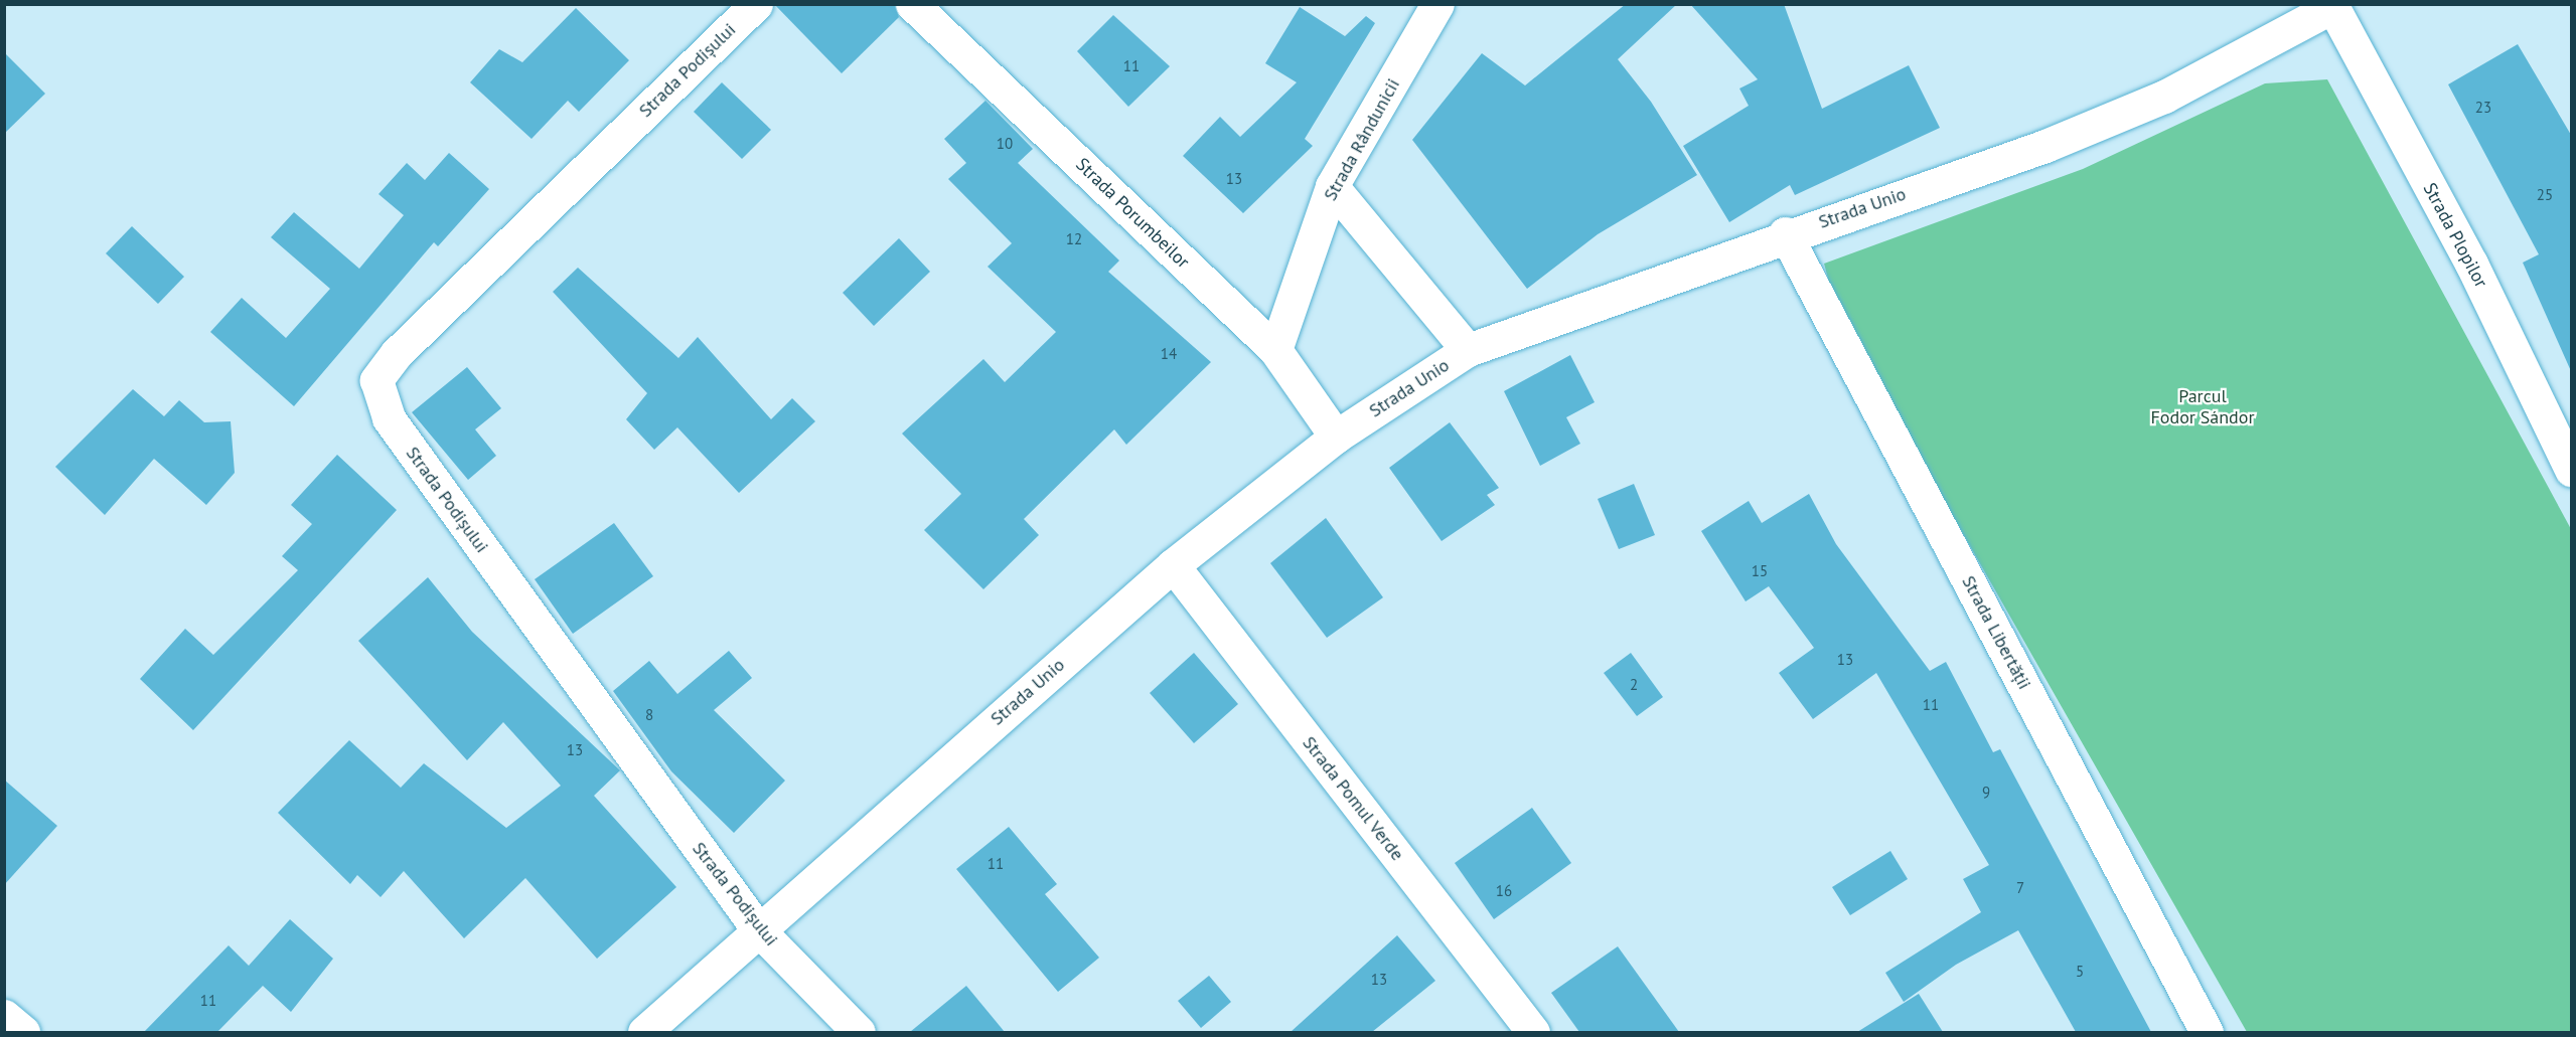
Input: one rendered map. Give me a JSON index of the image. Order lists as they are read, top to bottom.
{
  "streets": {
    "street": [
      "Strada Podișului",
      "Strada Rândunicii",
      "Strada Unio",
      "Strada Porumbeilor",
      "Strada Plopilor",
      "Strada Libertății",
      "Strada Pomul Verde"
    ]
  },
  "crossings": [
    ["Strada Podișului", "Strada Unio"],
    ["Strada Rândunicii", "Strada Porumbeilor"],
    ["Strada Unio", "Strada Porumbeilor"],
    ["Strada Unio", "Strada Plopilor"],
    ["Strada Unio", "Strada Libertății"],
    ["Strada Unio", "Strada Pomul Verde"]
  ],
  "parks": ["Parcul Fodor Sándor"],
  "house_numbers": [
    "11",
    "23",
    "10",
    "13",
    "25",
    "12",
    "14",
    "15",
    "13",
    "2",
    "11",
    "8",
    "13",
    "9",
    "11",
    "7",
    "16",
    "5",
    "13",
    "11"
  ]
}
